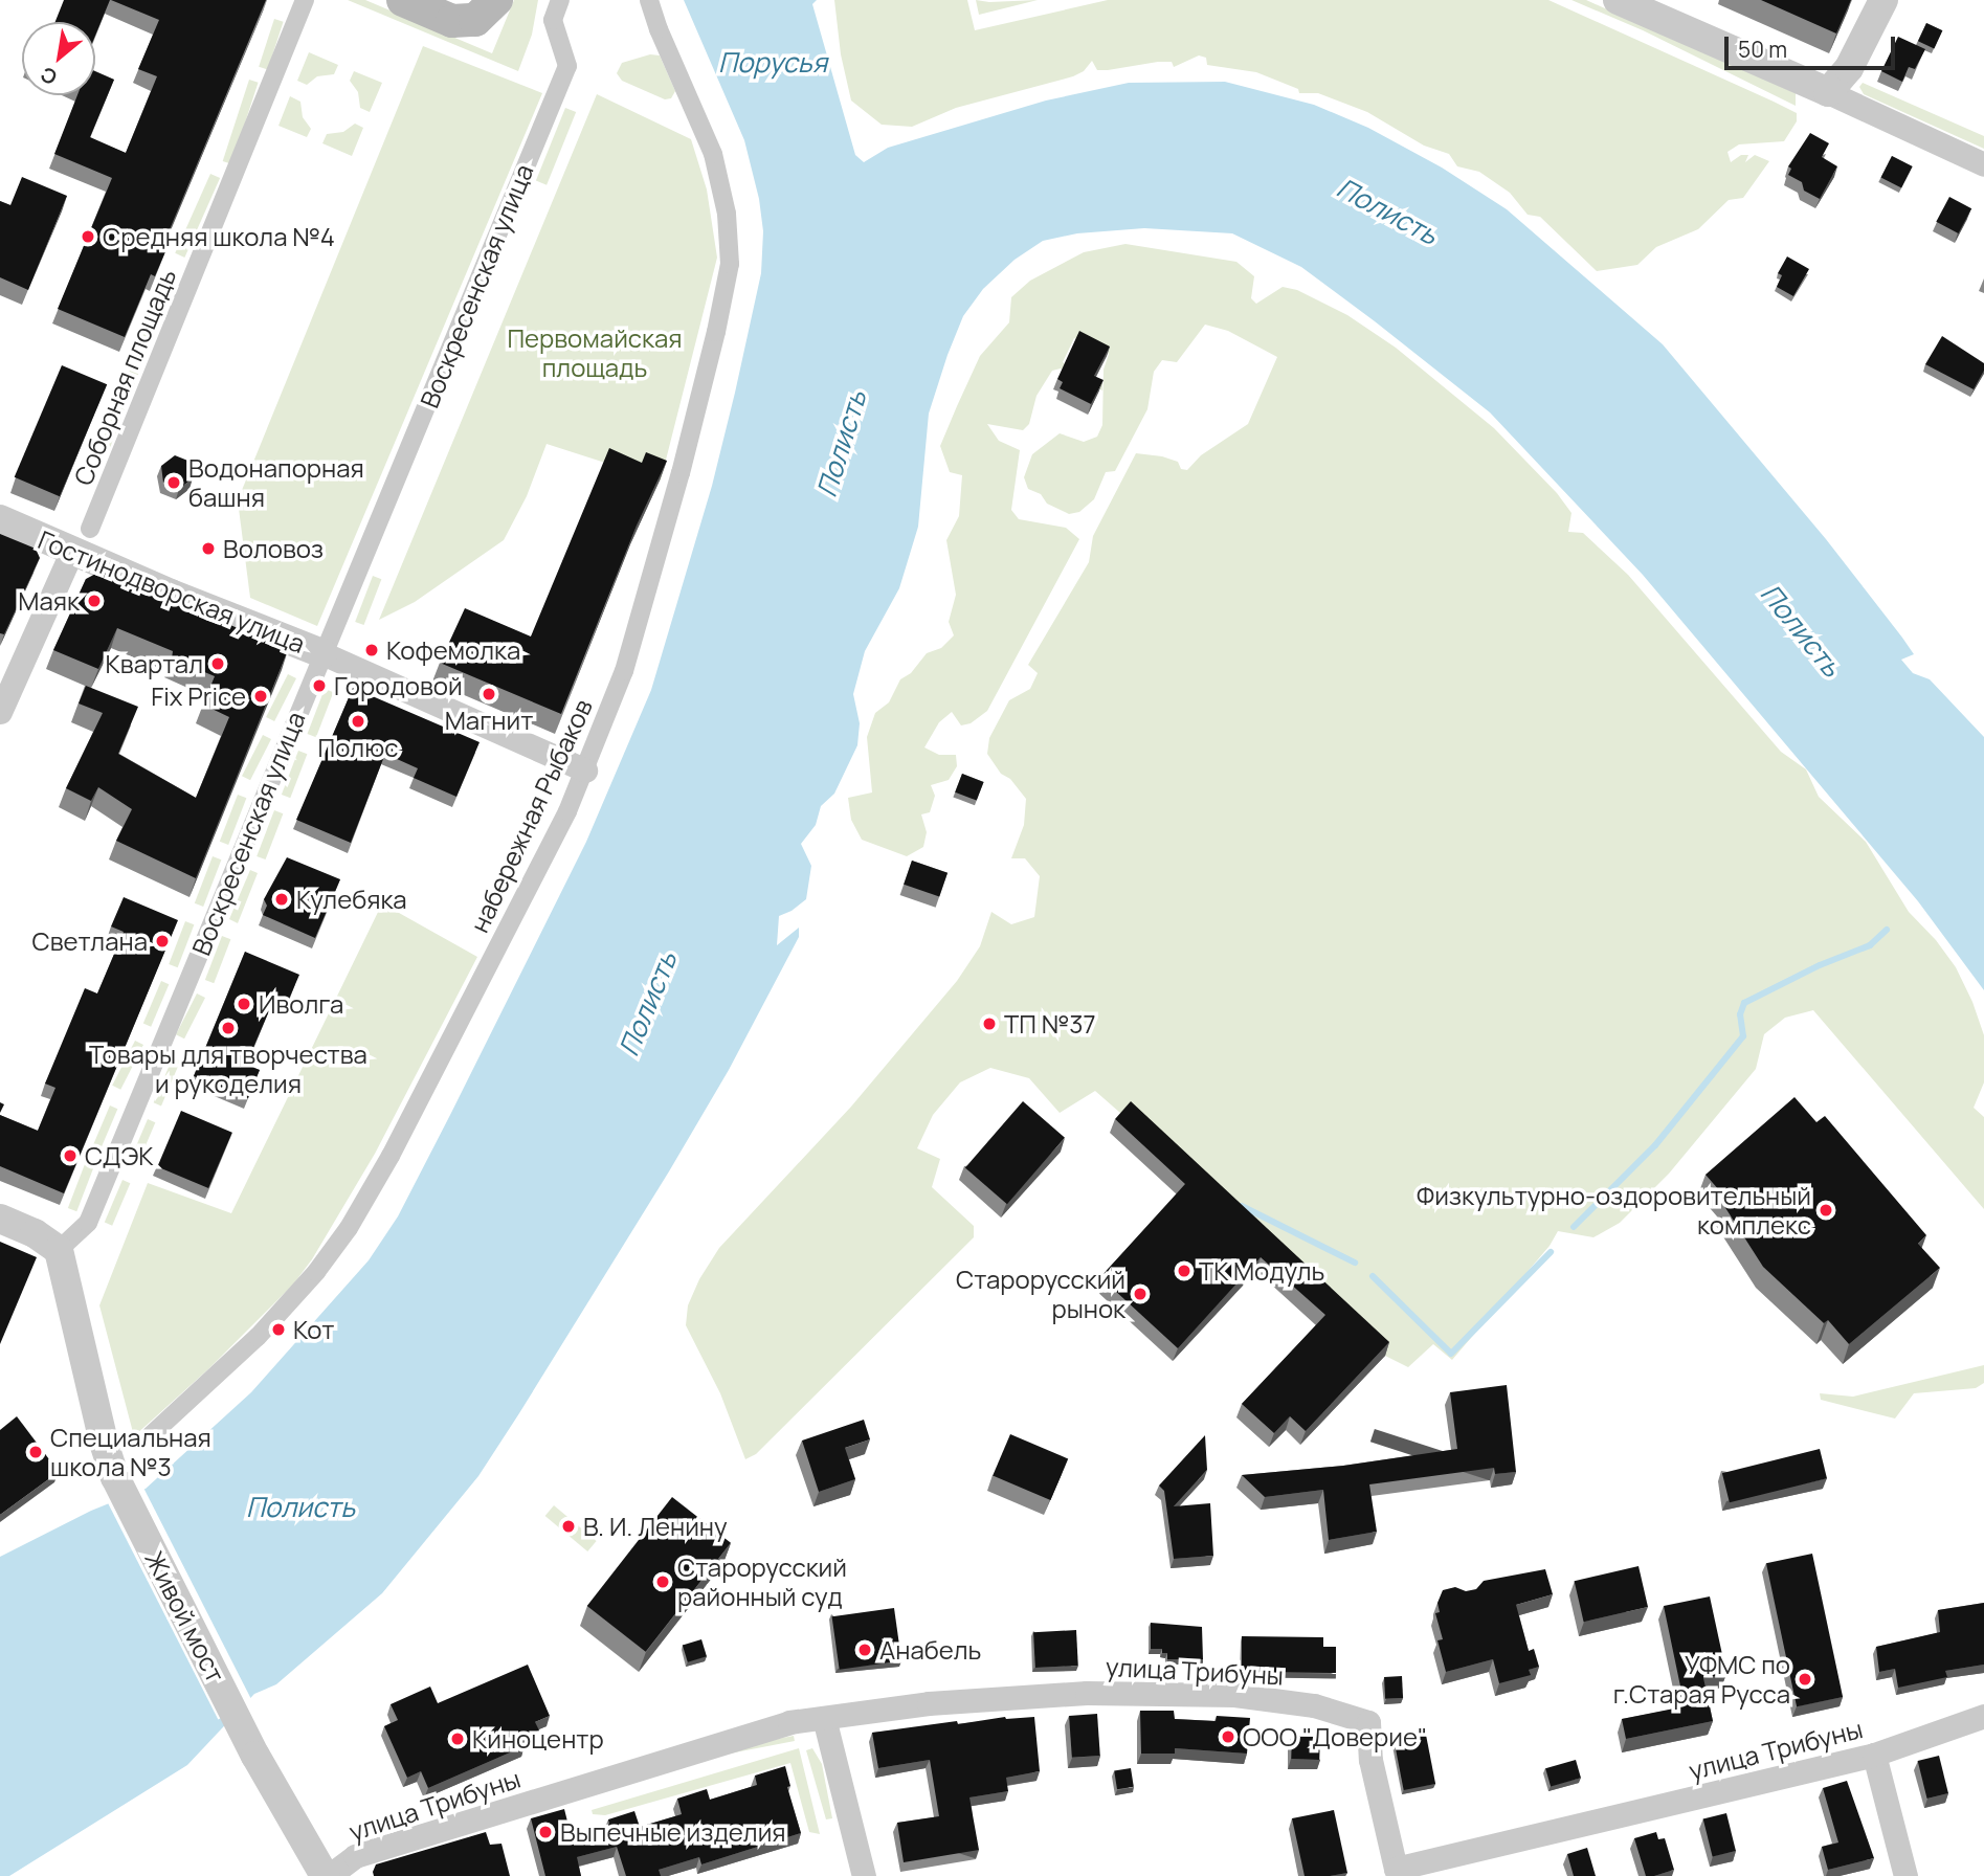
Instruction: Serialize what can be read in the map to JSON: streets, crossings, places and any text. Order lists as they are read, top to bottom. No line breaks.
{"streets":{"street":["Воскресенская улица","Соборная площадь","Гостинодворская улица","набережная Рыбаков","Живой мост","улица Трибуны"]},"crossings":[["Воскресенская улица","Гостинодворская улица"],["Воскресенская улица","Живой мост"],["Соборная площадь","Гостинодворская улица"],["Гостинодворская улица","набережная Рыбаков"],["Живой мост","улица Трибуны"]],"water":["Порусья","Полисть"],"parks":["Первомайская площадь"],"places":["Средняя школа №4","Водонапорная башня","Воловоз","Маяк","Кофемолка","Квартал","Городовой","Магнит","Fix Price","Полюс","Кулебяка","Светлана","Иволга","ТП №37","Товары для творчества и рукоделия","СДЭК","Физкультурно-оздоровительный комплекс","ТК Модуль","Старорусский рынок","Кот","Специальная школа №3","В. И. Ленину","Старорусский районный суд","Анабель","УФМС по г.Старая Русса","ООО \"Доверие\"","Киноцентр","Выпечные изделия"],"scale_bar":"50 m","north":"bottom left"}
